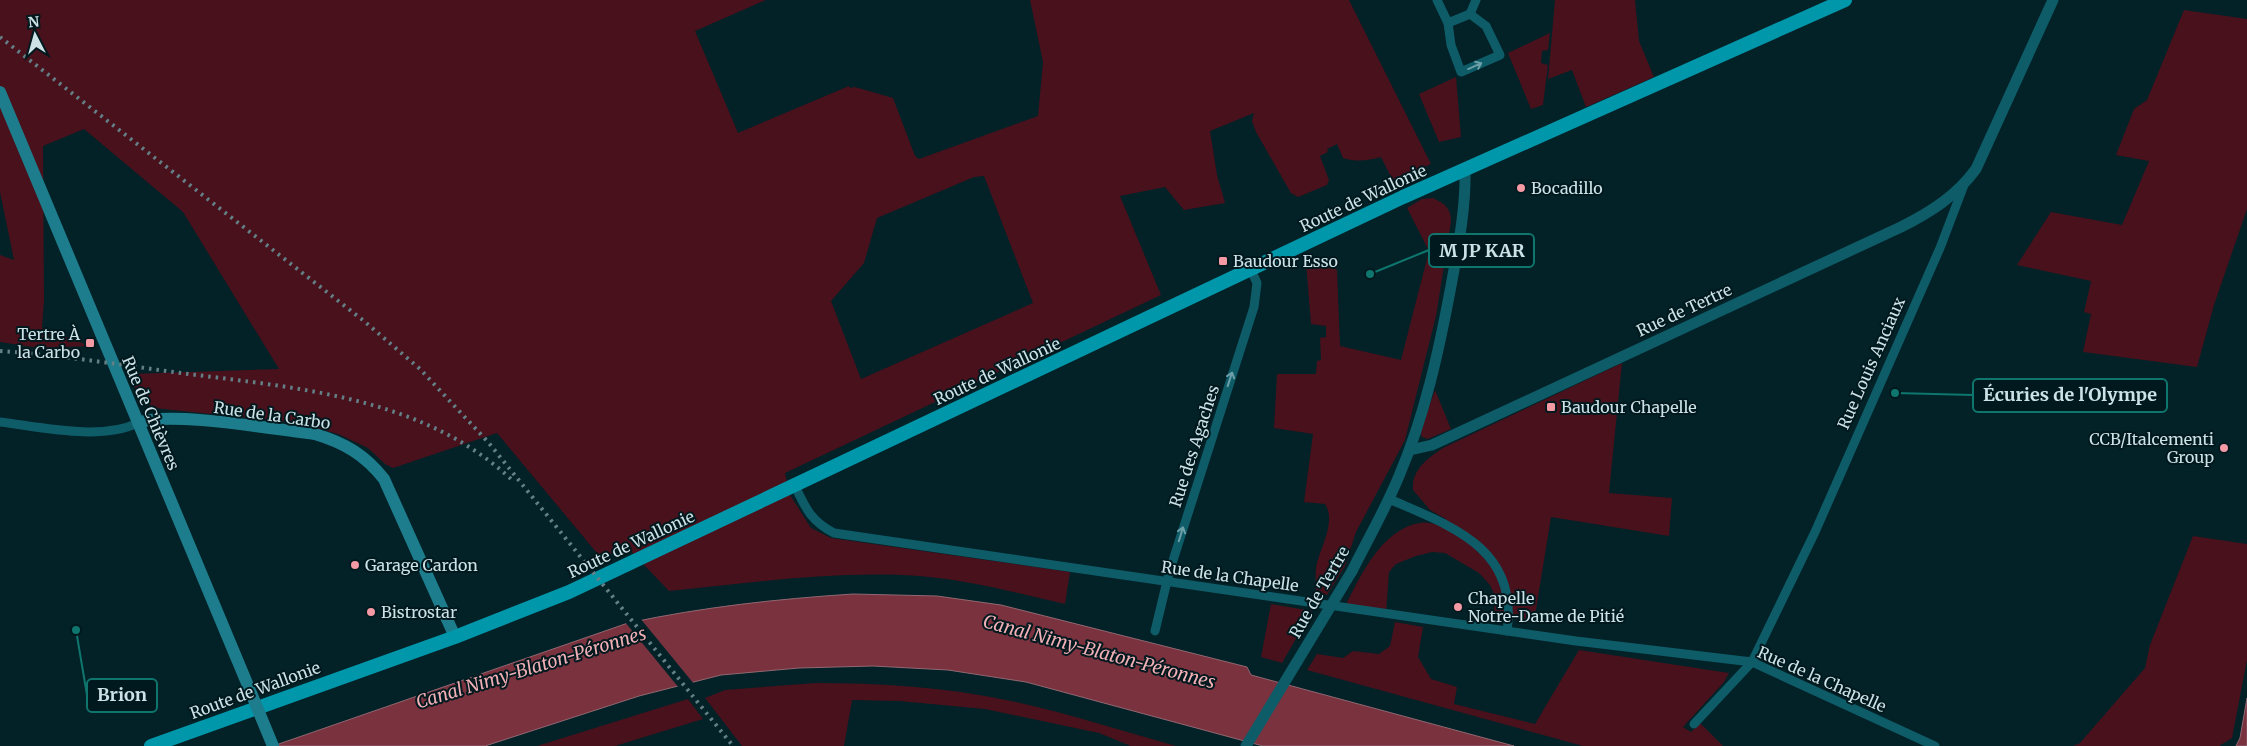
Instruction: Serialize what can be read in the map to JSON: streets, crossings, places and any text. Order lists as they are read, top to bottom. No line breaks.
{"streets":{"main road":["Route de Wallonie","Rue de Chièvres","Rue de la Carbo"],"street":["Rue de Tertre","Rue Louis Anciaux","Rue des Agaches","Rue de la Chapelle"]},"crossings":[["Route de Wallonie","Rue de Tertre"],["Route de Wallonie","Rue de la Carbo"],["Route de Wallonie","Rue des Agaches"],["Route de Wallonie","Rue de la Chapelle"],["Rue de Tertre","Rue Louis Anciaux"],["Rue Louis Anciaux","Rue de la Chapelle"],["Rue de Chièvres","Rue de la Carbo"],["Rue des Agaches","Rue de la Chapelle"]],"one_way":["Rue des Agaches"],"water":["Canal Nimy-Blaton-Péronnes"],"places":{"other":["Bocadillo","M JP KAR","Écuries de l'Olympe","CCB/Italcementi Group","Garage Cardon","Chapelle Notre-Dame de Pitié","Bistrostar","Brion"],"transit":["Baudour Esso","Tertre À la Carbo","Baudour Chapelle"]},"north":"top"}
